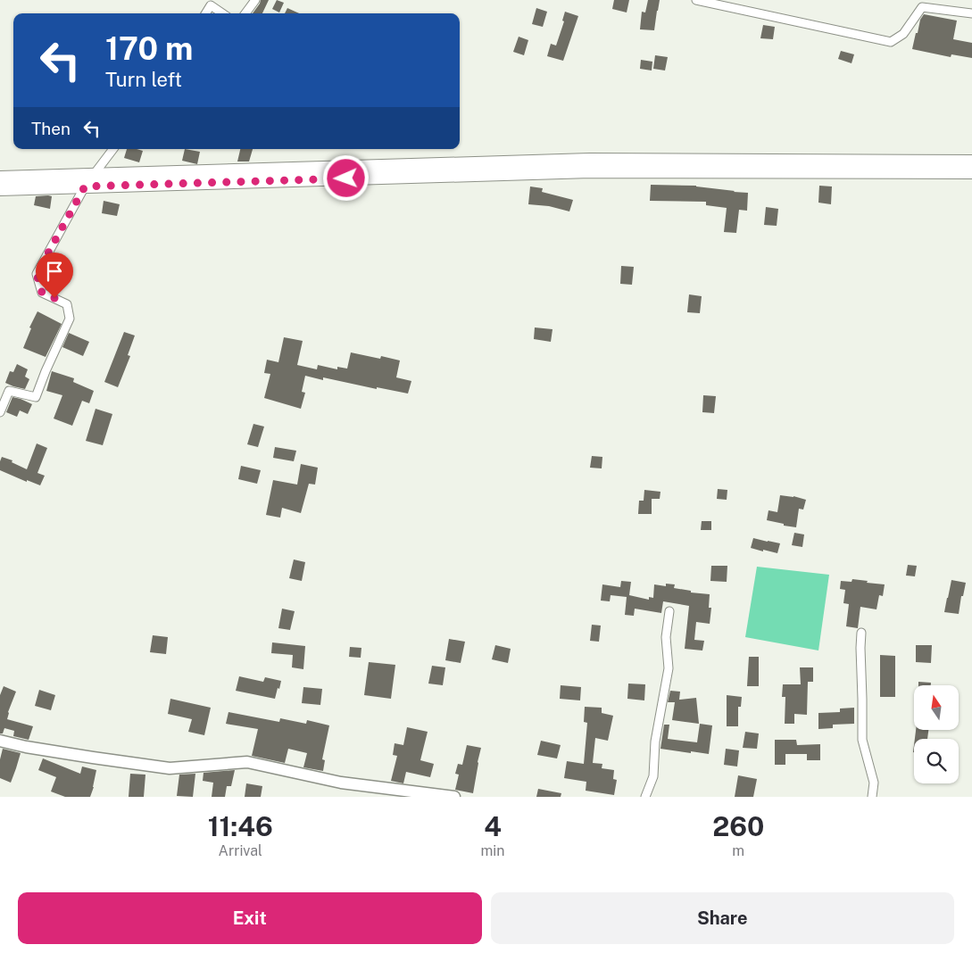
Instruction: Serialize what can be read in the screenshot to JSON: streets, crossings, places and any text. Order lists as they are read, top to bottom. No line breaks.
{"north":"top","page":{"turn":["170 m","Turn left"],"then":"Then","eta":["11:46","Arrival","4","min","260","m"],"buttons":["Exit","Share"]}}
